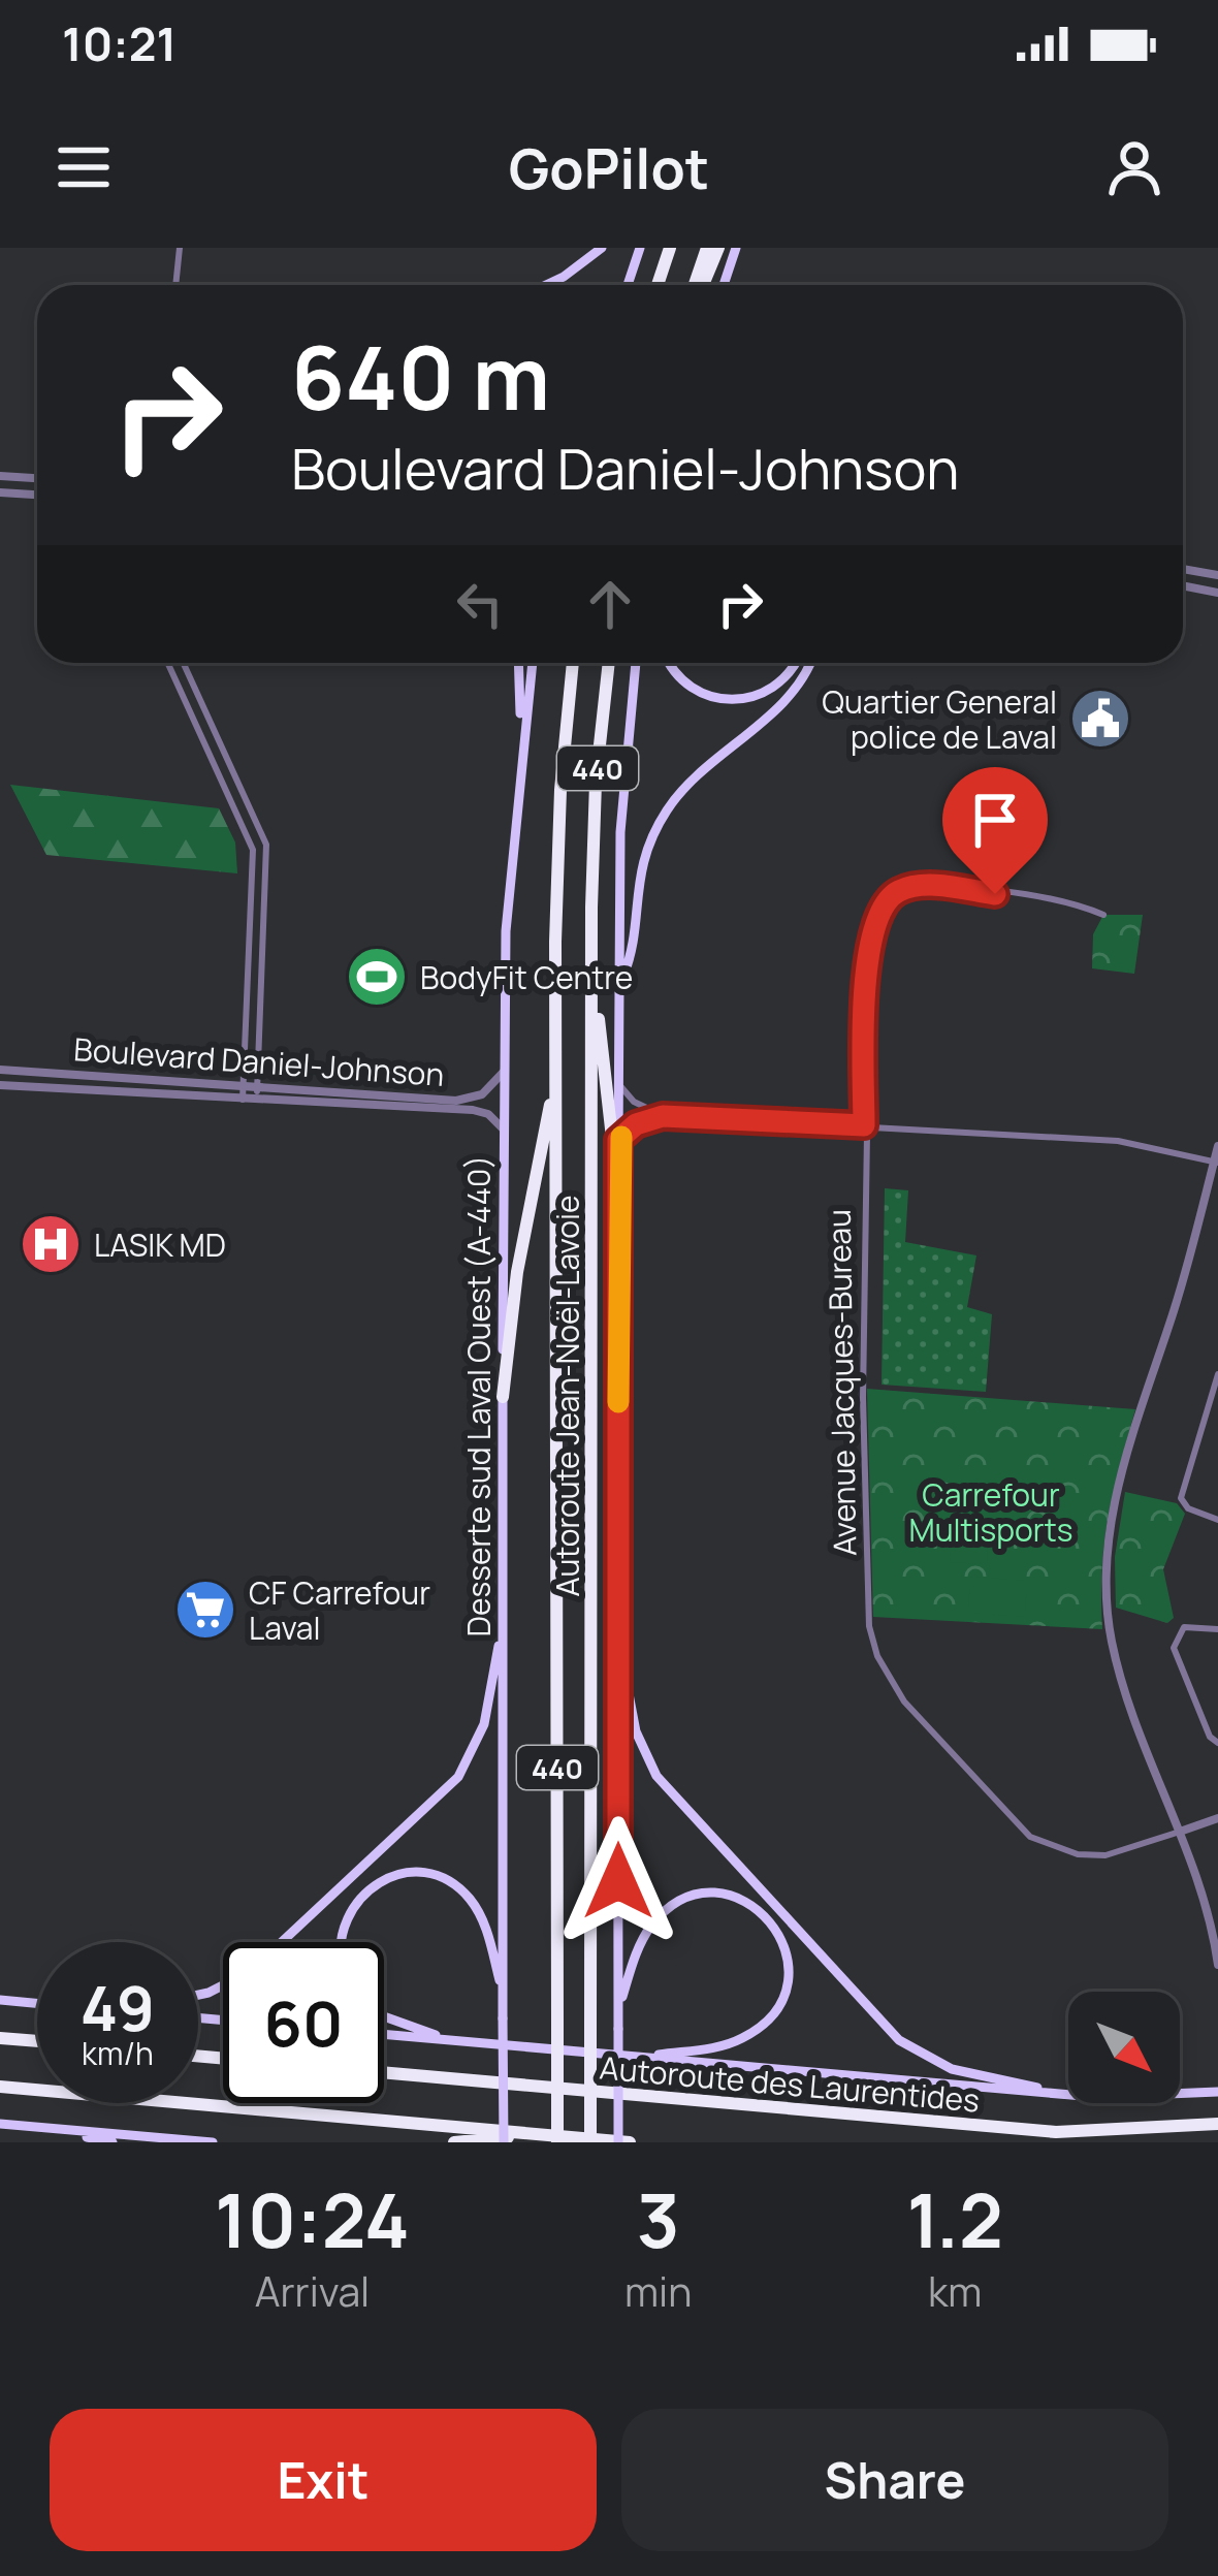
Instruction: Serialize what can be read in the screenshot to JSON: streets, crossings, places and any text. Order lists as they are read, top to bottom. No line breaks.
{"streets":{"highway":["440","Autoroute Jean-Noël-Lavoie","Autoroute des Laurentides"],"main road":["Desserte sud Laval Ouest (A-440)"],"street":["Boulevard Daniel-Johnson","Avenue Jacques-Bureau"]},"crossings":[["Boulevard Daniel-Johnson","Desserte sud Laval Ouest (A-440)"]],"parks":["Carrefour Multisports"],"places":{"public building":["Quartier General police de Laval"],"sports":["BodyFit Centre"],"hospital":["LASIK MD"],"supermarket":["CF Carrefour Laval"]},"north":"bottom right","page":{"status":"10:21","header":"GoPilot","turn":["640 m","Boulevard Daniel-Johnson"],"speed":"49 km/h","limit":"60","eta":["10:24","Arrival","3","min","1.2","km"],"buttons":["Exit","Share"]}}
